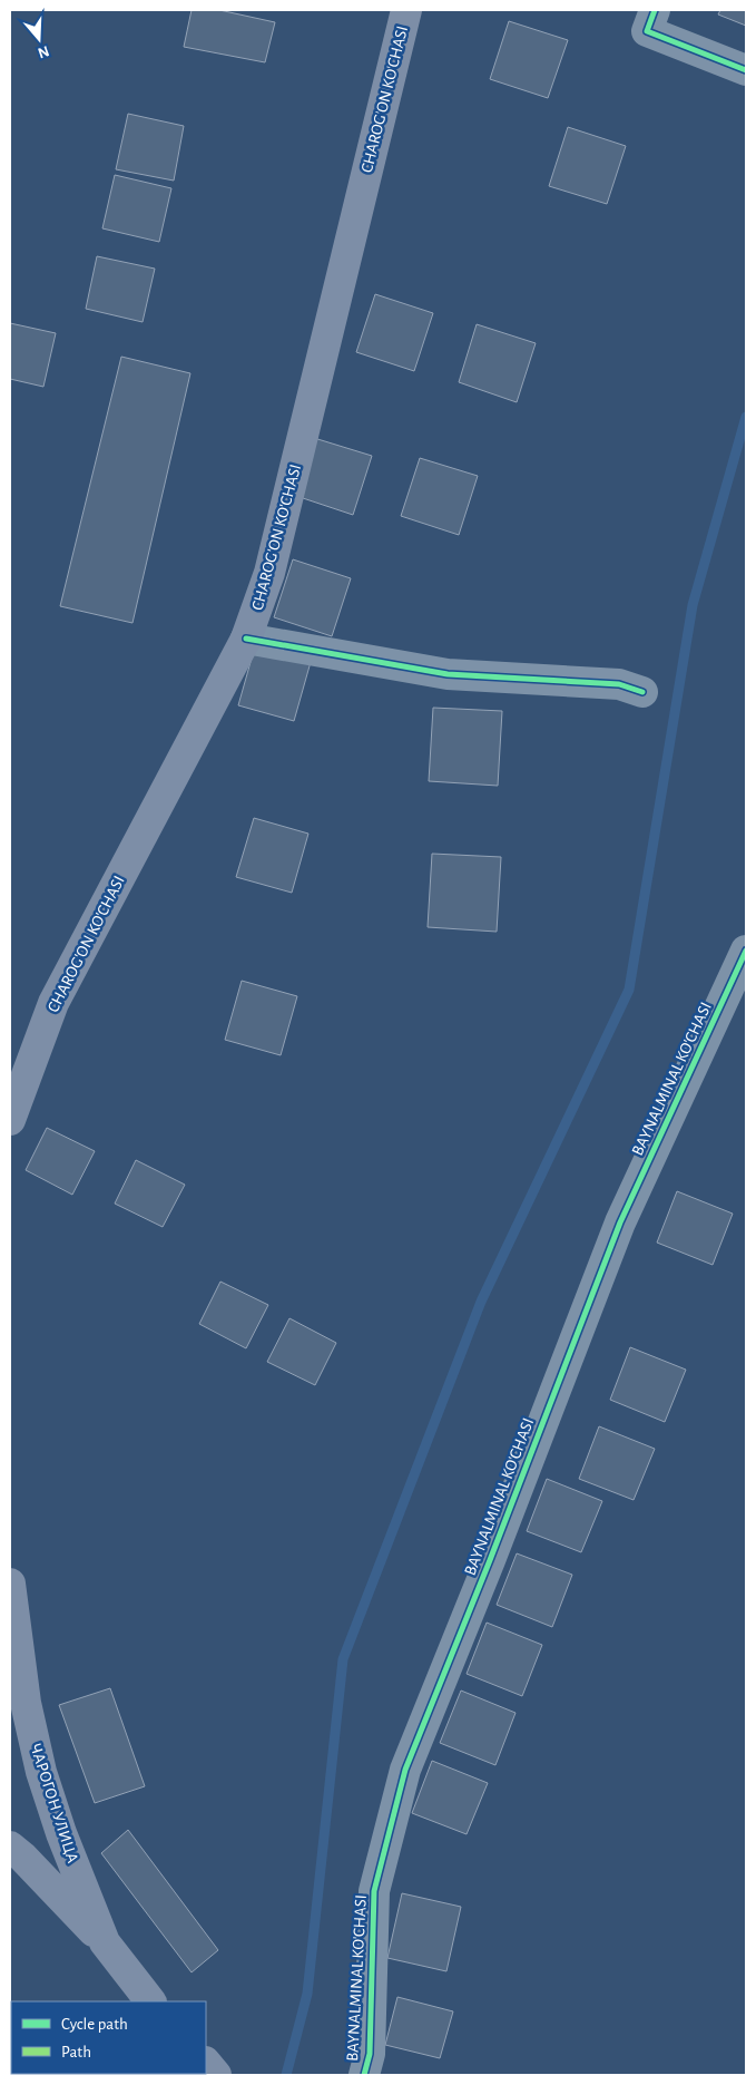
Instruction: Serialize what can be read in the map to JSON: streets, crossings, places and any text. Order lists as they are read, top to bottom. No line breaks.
{"streets":{"main road":["CHAROG'ON KO'CHASI","ЧАРОГОН УЛИЦА"],"street":["BAYNALMINAL KO'CHASI"]},"legend":["Cycle path","Path"],"north":"bottom"}
